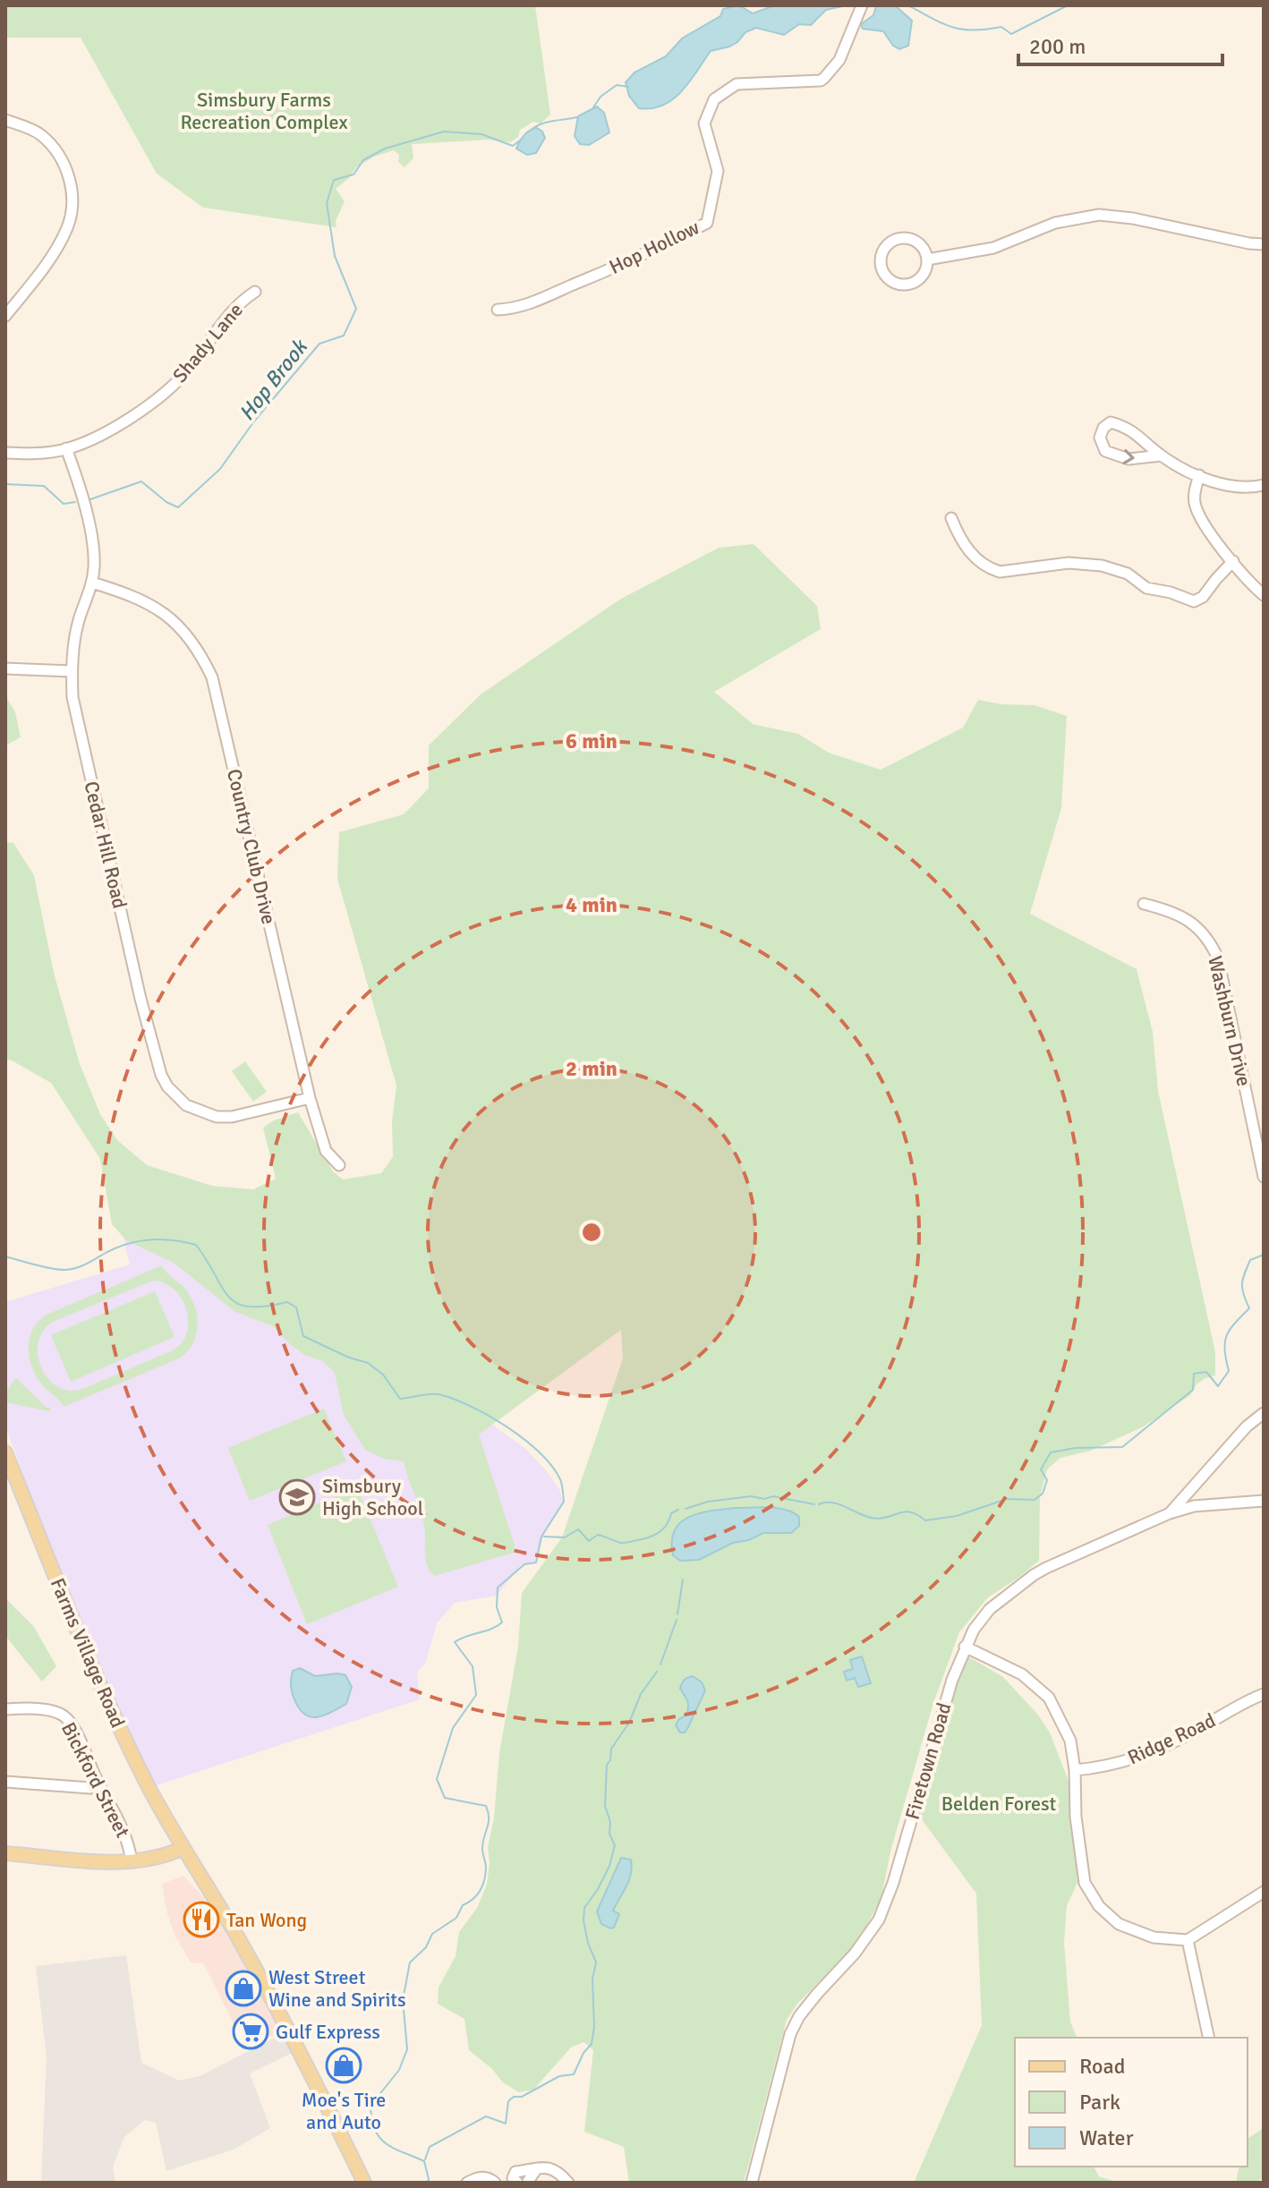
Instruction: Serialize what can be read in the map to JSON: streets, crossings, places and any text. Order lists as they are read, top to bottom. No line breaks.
{"streets":{"main road":["Farms Village Road"],"street":["Hop Hollow","Shady Lane","Cedar Hill Road","Country Club Drive","Washburn Drive","Ridge Road","Firetown Road","Bickford Street"]},"crossings":[["Shady Lane","Cedar Hill Road"],["Cedar Hill Road","Country Club Drive"]],"water":["Hop Brook"],"parks":["Simsbury Farms Recreation Complex","Belden Forest"],"places":{"school or university":["Simsbury High School"],"restaurant":["Tan Wong"],"shop":["West Street Wine and Spirits","Moe's Tire and Auto"],"supermarket":["Gulf Express"]},"legend":["Road","Park","Water"],"scale_bar":"200 m","rings":["6 min","4 min","2 min"]}
